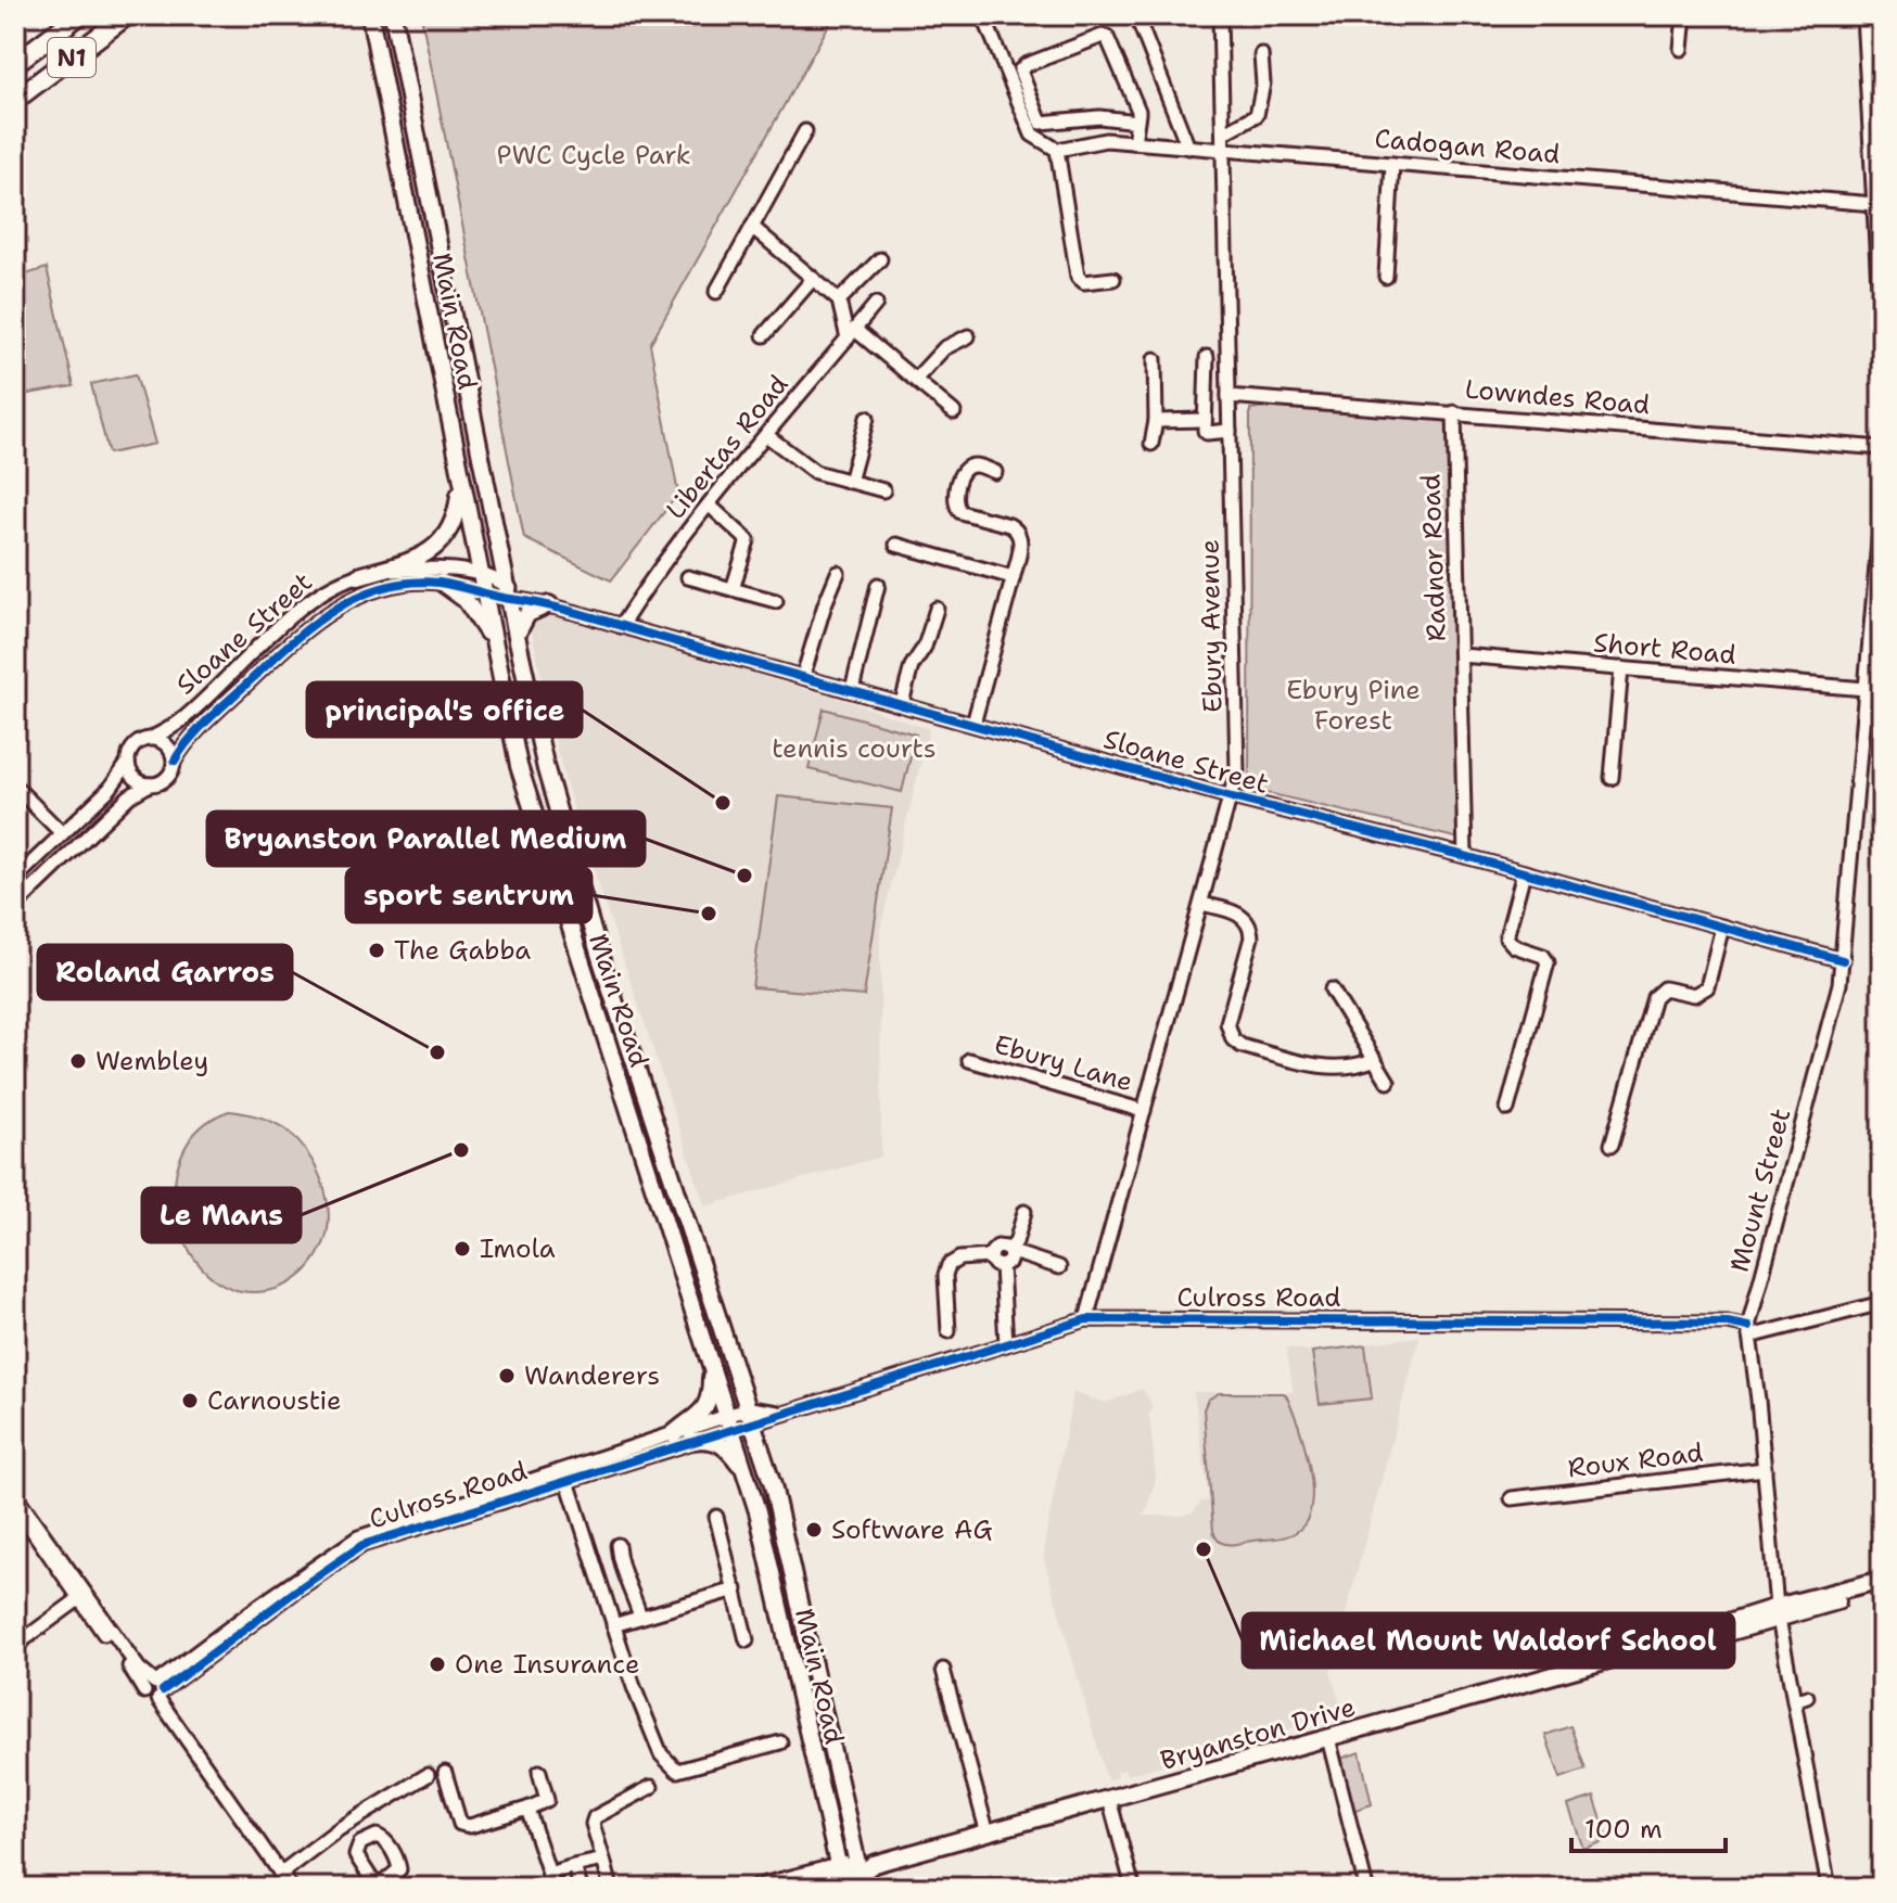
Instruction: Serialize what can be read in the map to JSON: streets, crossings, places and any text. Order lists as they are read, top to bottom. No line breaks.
{"streets":{"highway":["N1"],"main road":["Main Road","Bryanston Drive"],"street":["Cadogan Road","Lowndes Road","Libertas Road","Radnor Road","Ebury Avenue","Sloane Street","Short Road","Ebury Lane","Mount Street","Culross Road","Roux Road"]},"crossings":[["Cadogan Road","Ebury Avenue"],["Main Road","Sloane Street"],["Main Road","Culross Road"],["Main Road","Bryanston Drive"],["Lowndes Road","Radnor Road"],["Lowndes Road","Ebury Avenue"],["Libertas Road","Sloane Street"],["Radnor Road","Sloane Street"],["Radnor Road","Short Road"],["Ebury Avenue","Sloane Street"],["Ebury Avenue","Ebury Lane"],["Ebury Avenue","Culross Road"],["Sloane Street","Mount Street"],["Short Road","Mount Street"],["Mount Street","Culross Road"],["Mount Street","Roux Road"],["Mount Street","Bryanston Drive"]],"parks":["PWC Cycle Park","Ebury Pine Forest","tennis courts"],"places":["principal's office","Bryanston Parallel Medium","sport sentrum","The Gabba","Roland Garros","Wembley","Le Mans","Imola","Wanderers","Carnoustie","Software AG","Michael Mount Waldorf School","One Insurance"],"scale_bar":"100 m"}
